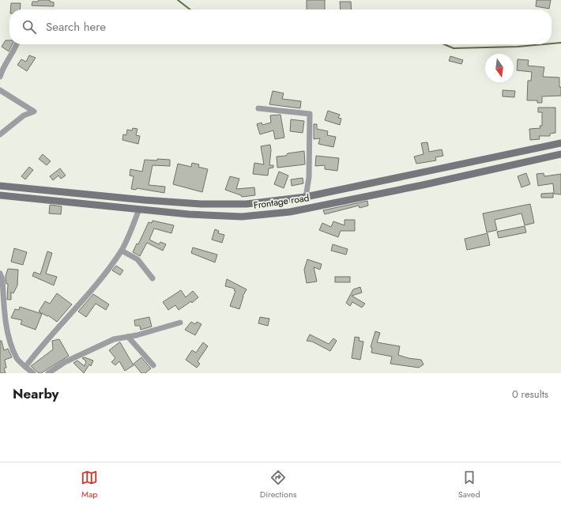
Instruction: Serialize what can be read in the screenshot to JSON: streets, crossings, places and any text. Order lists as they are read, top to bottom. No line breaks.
{"streets":{"main road":["Frontage road"]},"north":"bottom","page":{"search":"Search here","heading":["Nearby","0 results"],"nav":["Map","Directions","Saved"]}}
